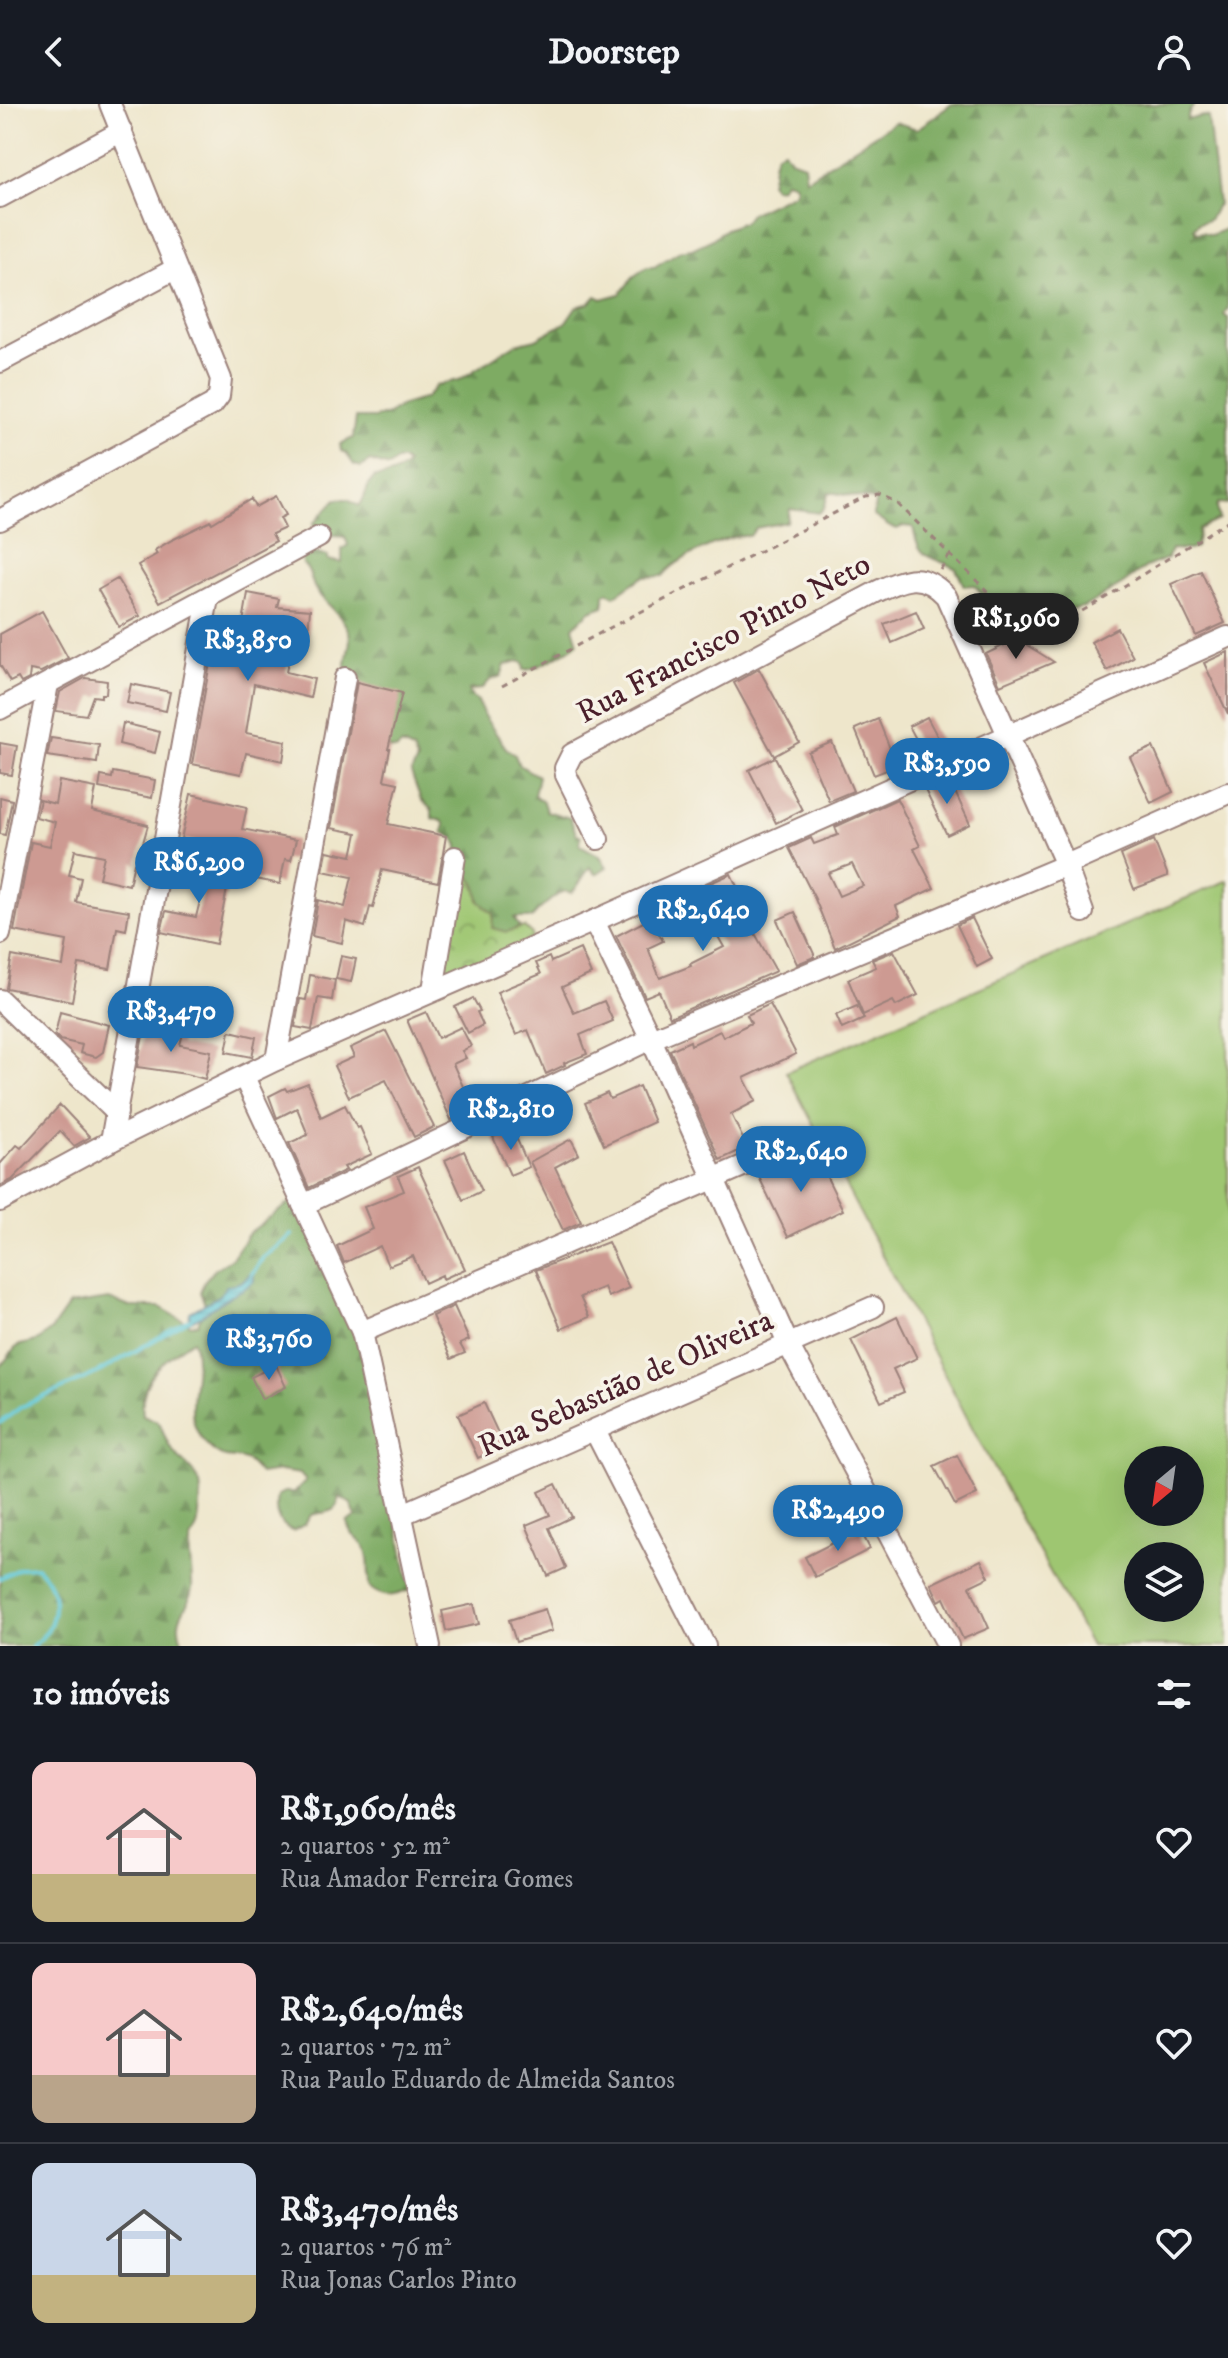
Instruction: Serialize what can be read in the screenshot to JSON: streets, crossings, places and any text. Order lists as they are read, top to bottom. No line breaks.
{"streets":{"street":["Rua Francisco Pinto Neto","Rua Sebastião de Oliveira"]},"north":"bottom left","page":{"header":"Doorstep","price":["R$1,960","R$3,850","R$3,590","R$6,290","R$2,640","R$3,470","R$2,810","R$2,640","R$3,760","R$2,490"],"heading":"10 imóveis","list":[{"name":"R$1,960/mês","note":"2 quartos · 52 m² · Rua Amador Ferreira Gomes"},{"name":"R$2,640/mês","note":"2 quartos · 72 m² · Rua Paulo Eduardo de Almeida Santos"},{"name":"R$3,470/mês","note":"2 quartos · 76 m² · Rua Jonas Carlos Pinto"}]}}
